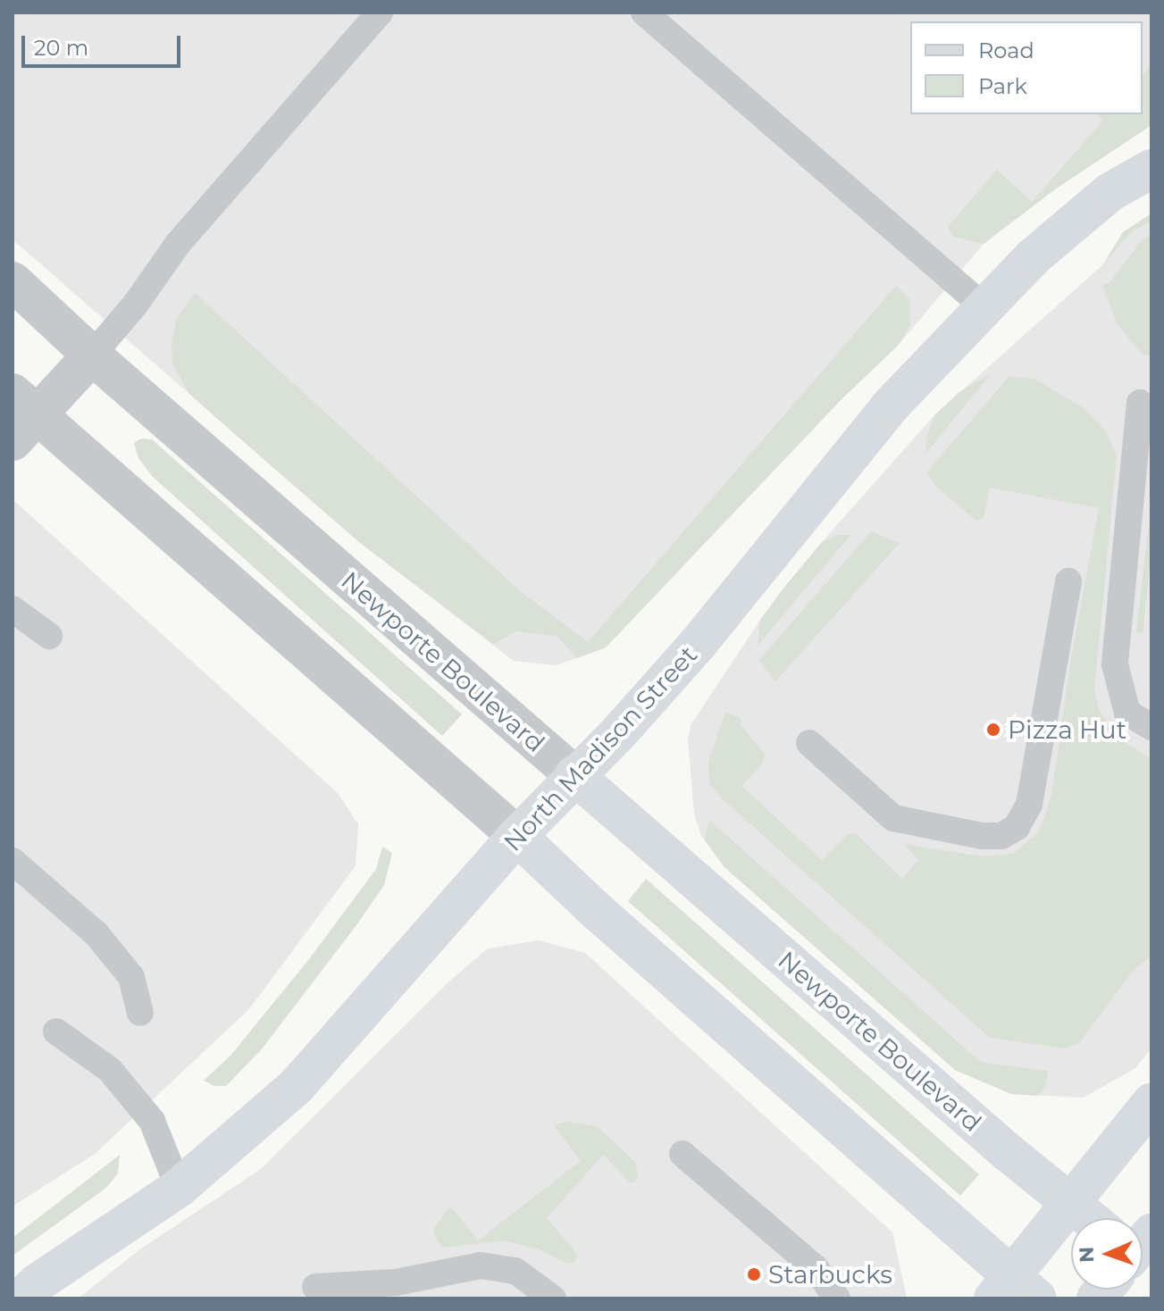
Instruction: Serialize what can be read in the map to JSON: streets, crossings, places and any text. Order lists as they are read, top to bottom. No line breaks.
{"streets":{"street":["Newporte Boulevard","North Madison Street"]},"crossings":[["Newporte Boulevard","North Madison Street"]],"places":["Pizza Hut","Starbucks"],"legend":["Road","Park"],"scale_bar":"20 m","north":"left"}
